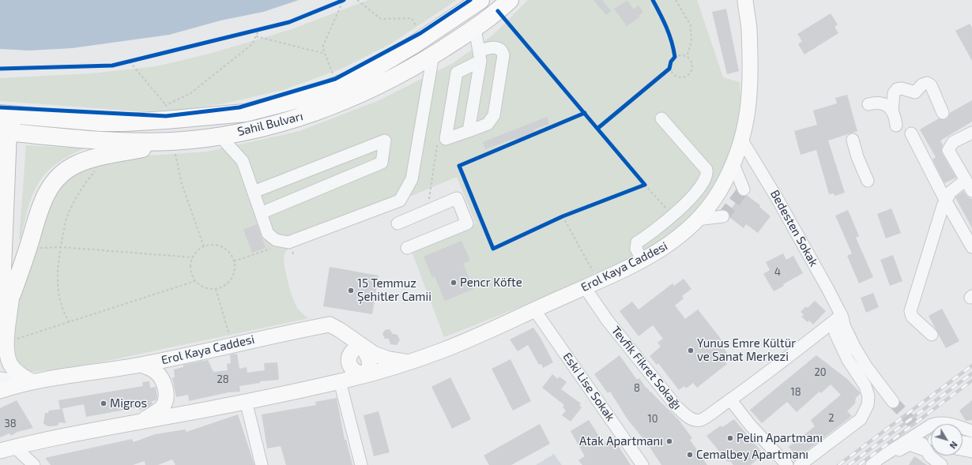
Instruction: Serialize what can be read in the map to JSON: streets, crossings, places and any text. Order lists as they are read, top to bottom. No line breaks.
{"streets":{"highway":["Sahil Bulvarı"],"main road":["Erol Kaya Caddesi"],"street":["Bedesten Sokak","Tevfik Fikret Sokağı","Eski Lise Sokak"]},"crossings":[["Bedesten Sokak","Erol Kaya Caddesi"],["Bedesten Sokak","Tevfik Fikret Sokağı"],["Erol Kaya Caddesi","Tevfik Fikret Sokağı"],["Erol Kaya Caddesi","Eski Lise Sokak"]],"places":["Pencr Köfte","15 Temmuz Şehitler Camii","Yunus Emre Kültür ve Sanat Merkezi","Migros","Pelin Apartmanı","Atak Apartmanı","Cemalbey Apartmanı"],"house_numbers":["4","20","28","8","18","2","10","38"],"north":"bottom right"}
